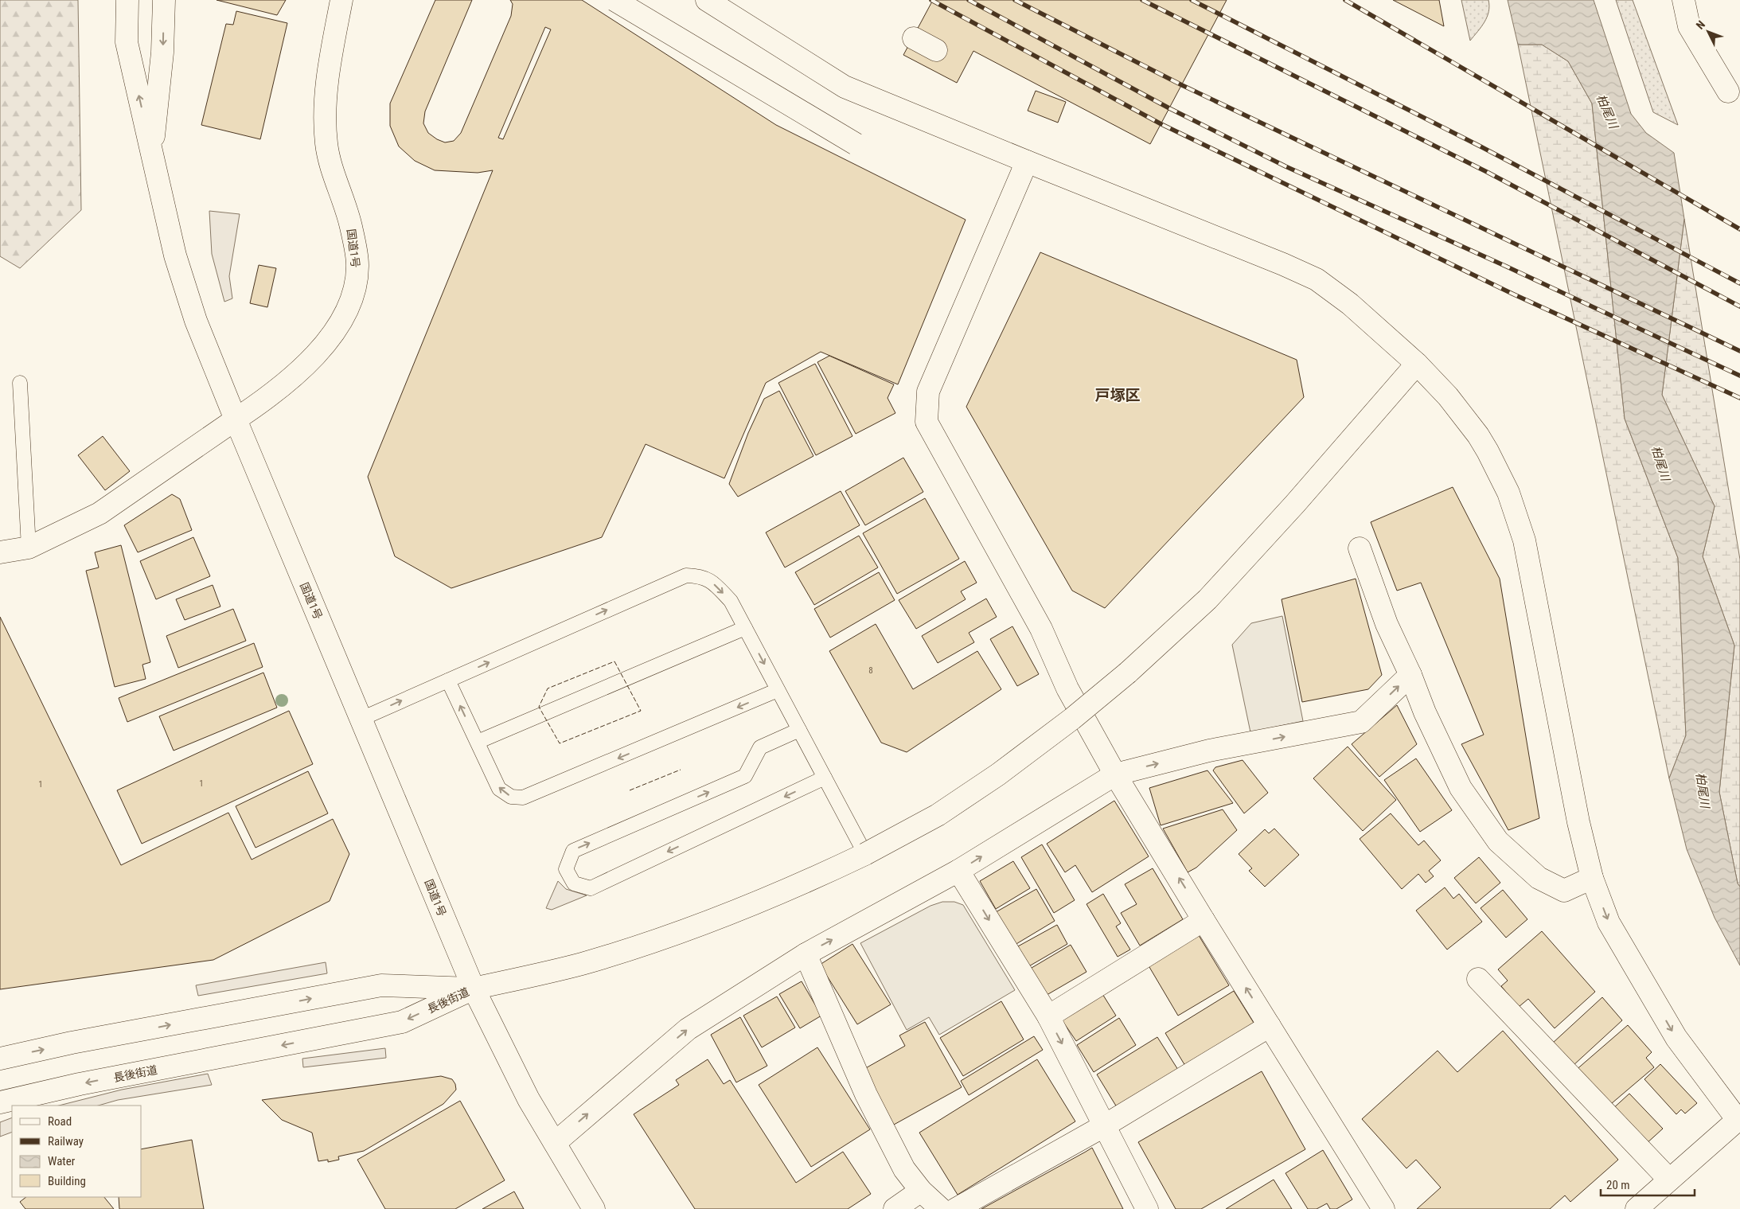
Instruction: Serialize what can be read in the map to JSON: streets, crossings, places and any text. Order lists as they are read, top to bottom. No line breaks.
{"streets":{"main road":["国道1号","長後街道"]},"crossings":[["国道1号","長後街道"]],"districts":["戸塚区"],"water":["柏尾川"],"house_numbers":["8","1","1"],"legend":["Road","Railway","Water","Building"],"scale_bar":"20 m","north":"top left"}
